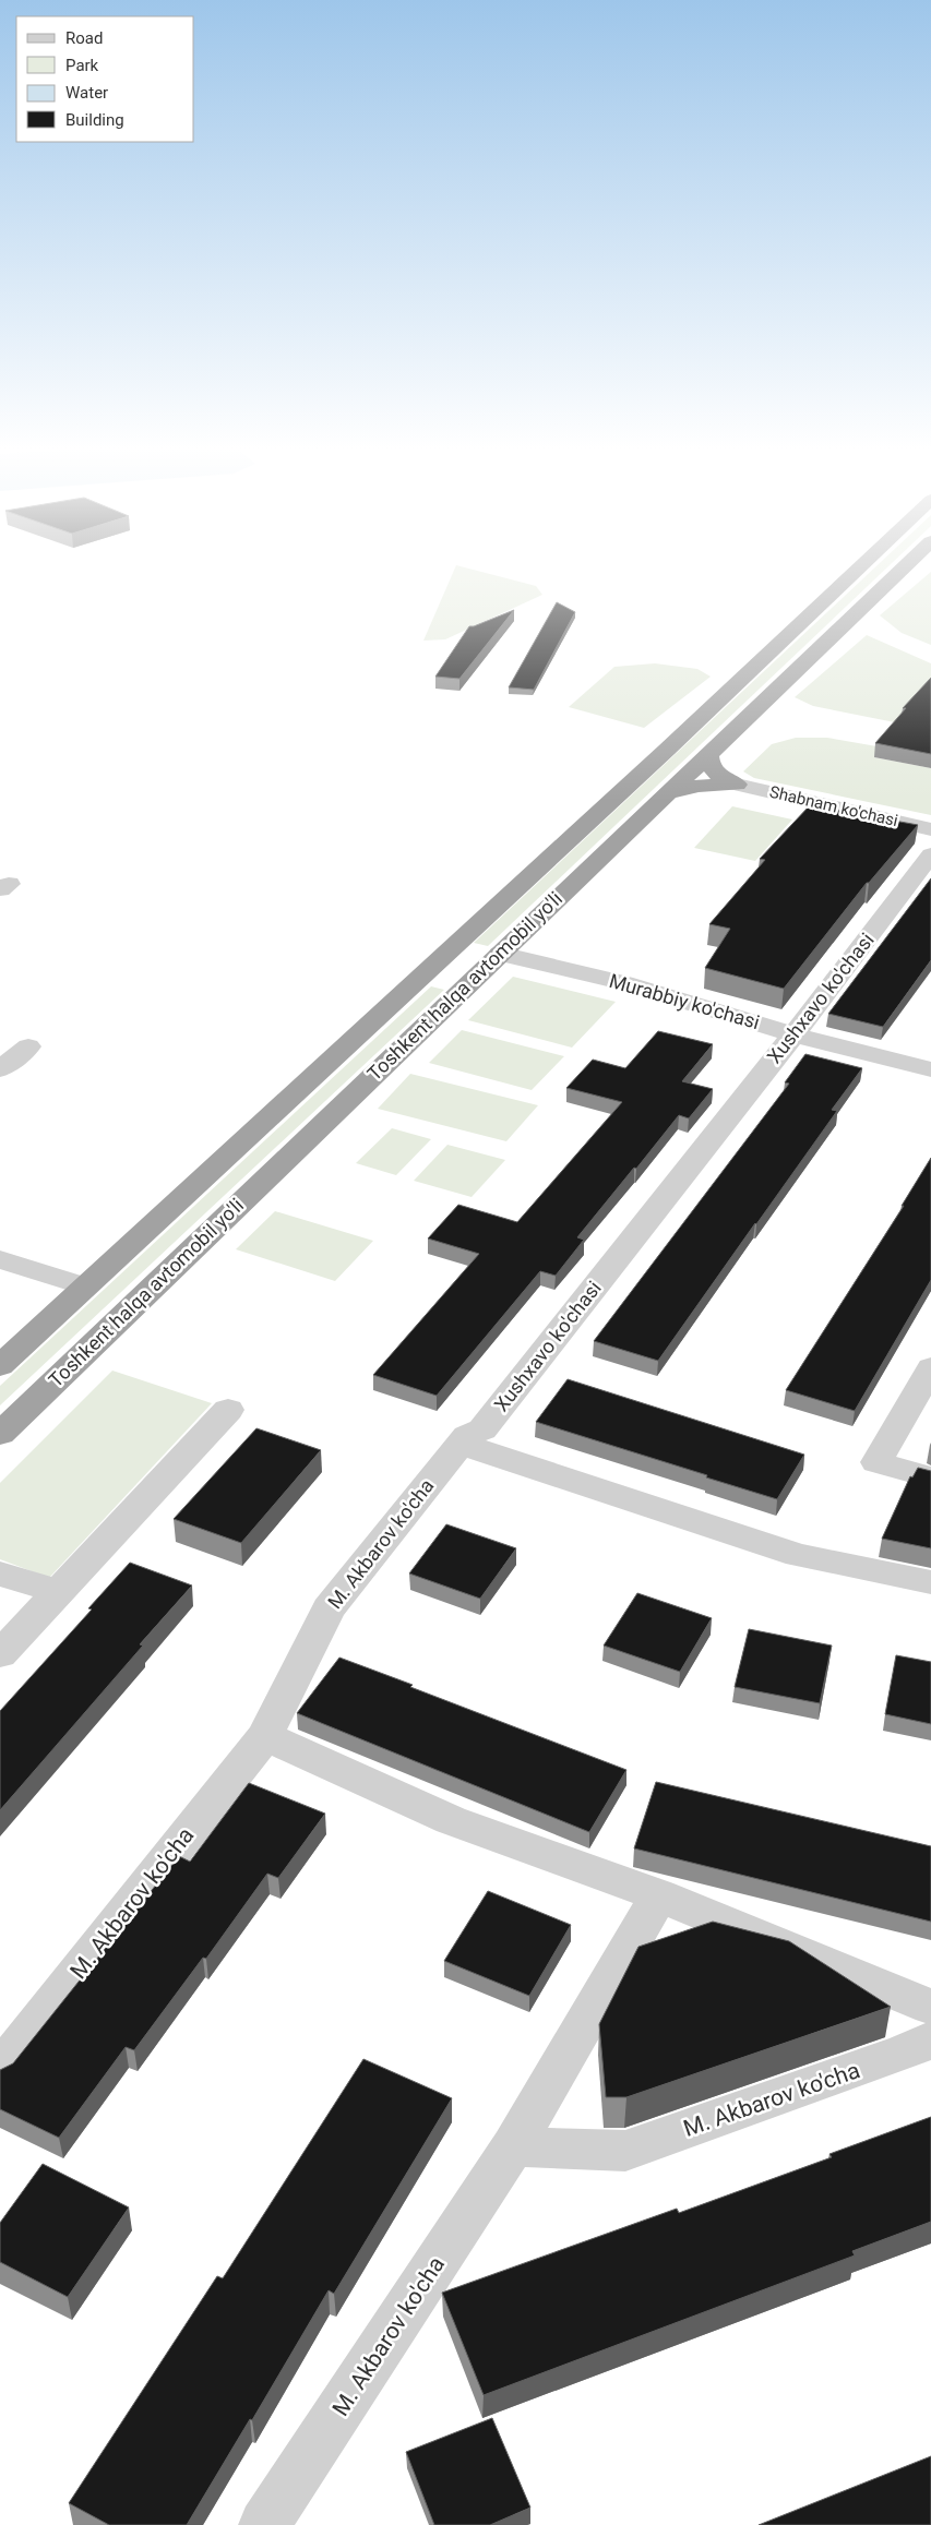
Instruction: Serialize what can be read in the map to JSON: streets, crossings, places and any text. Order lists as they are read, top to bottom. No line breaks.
{"streets":{"highway":["Toshkent halqa avtomobil yo'li"],"street":["Shabnam ko'chasi","Xushxavo ko'chasi","Murabbiy ko'chasi","M. Akbarov ko'cha"]},"crossings":[["Toshkent halqa avtomobil yo'li","Murabbiy ko'chasi"],["Xushxavo ko'chasi","Murabbiy ko'chasi"],["Xushxavo ko'chasi","M. Akbarov ko'cha"]],"legend":["Road","Park","Water","Building"]}
